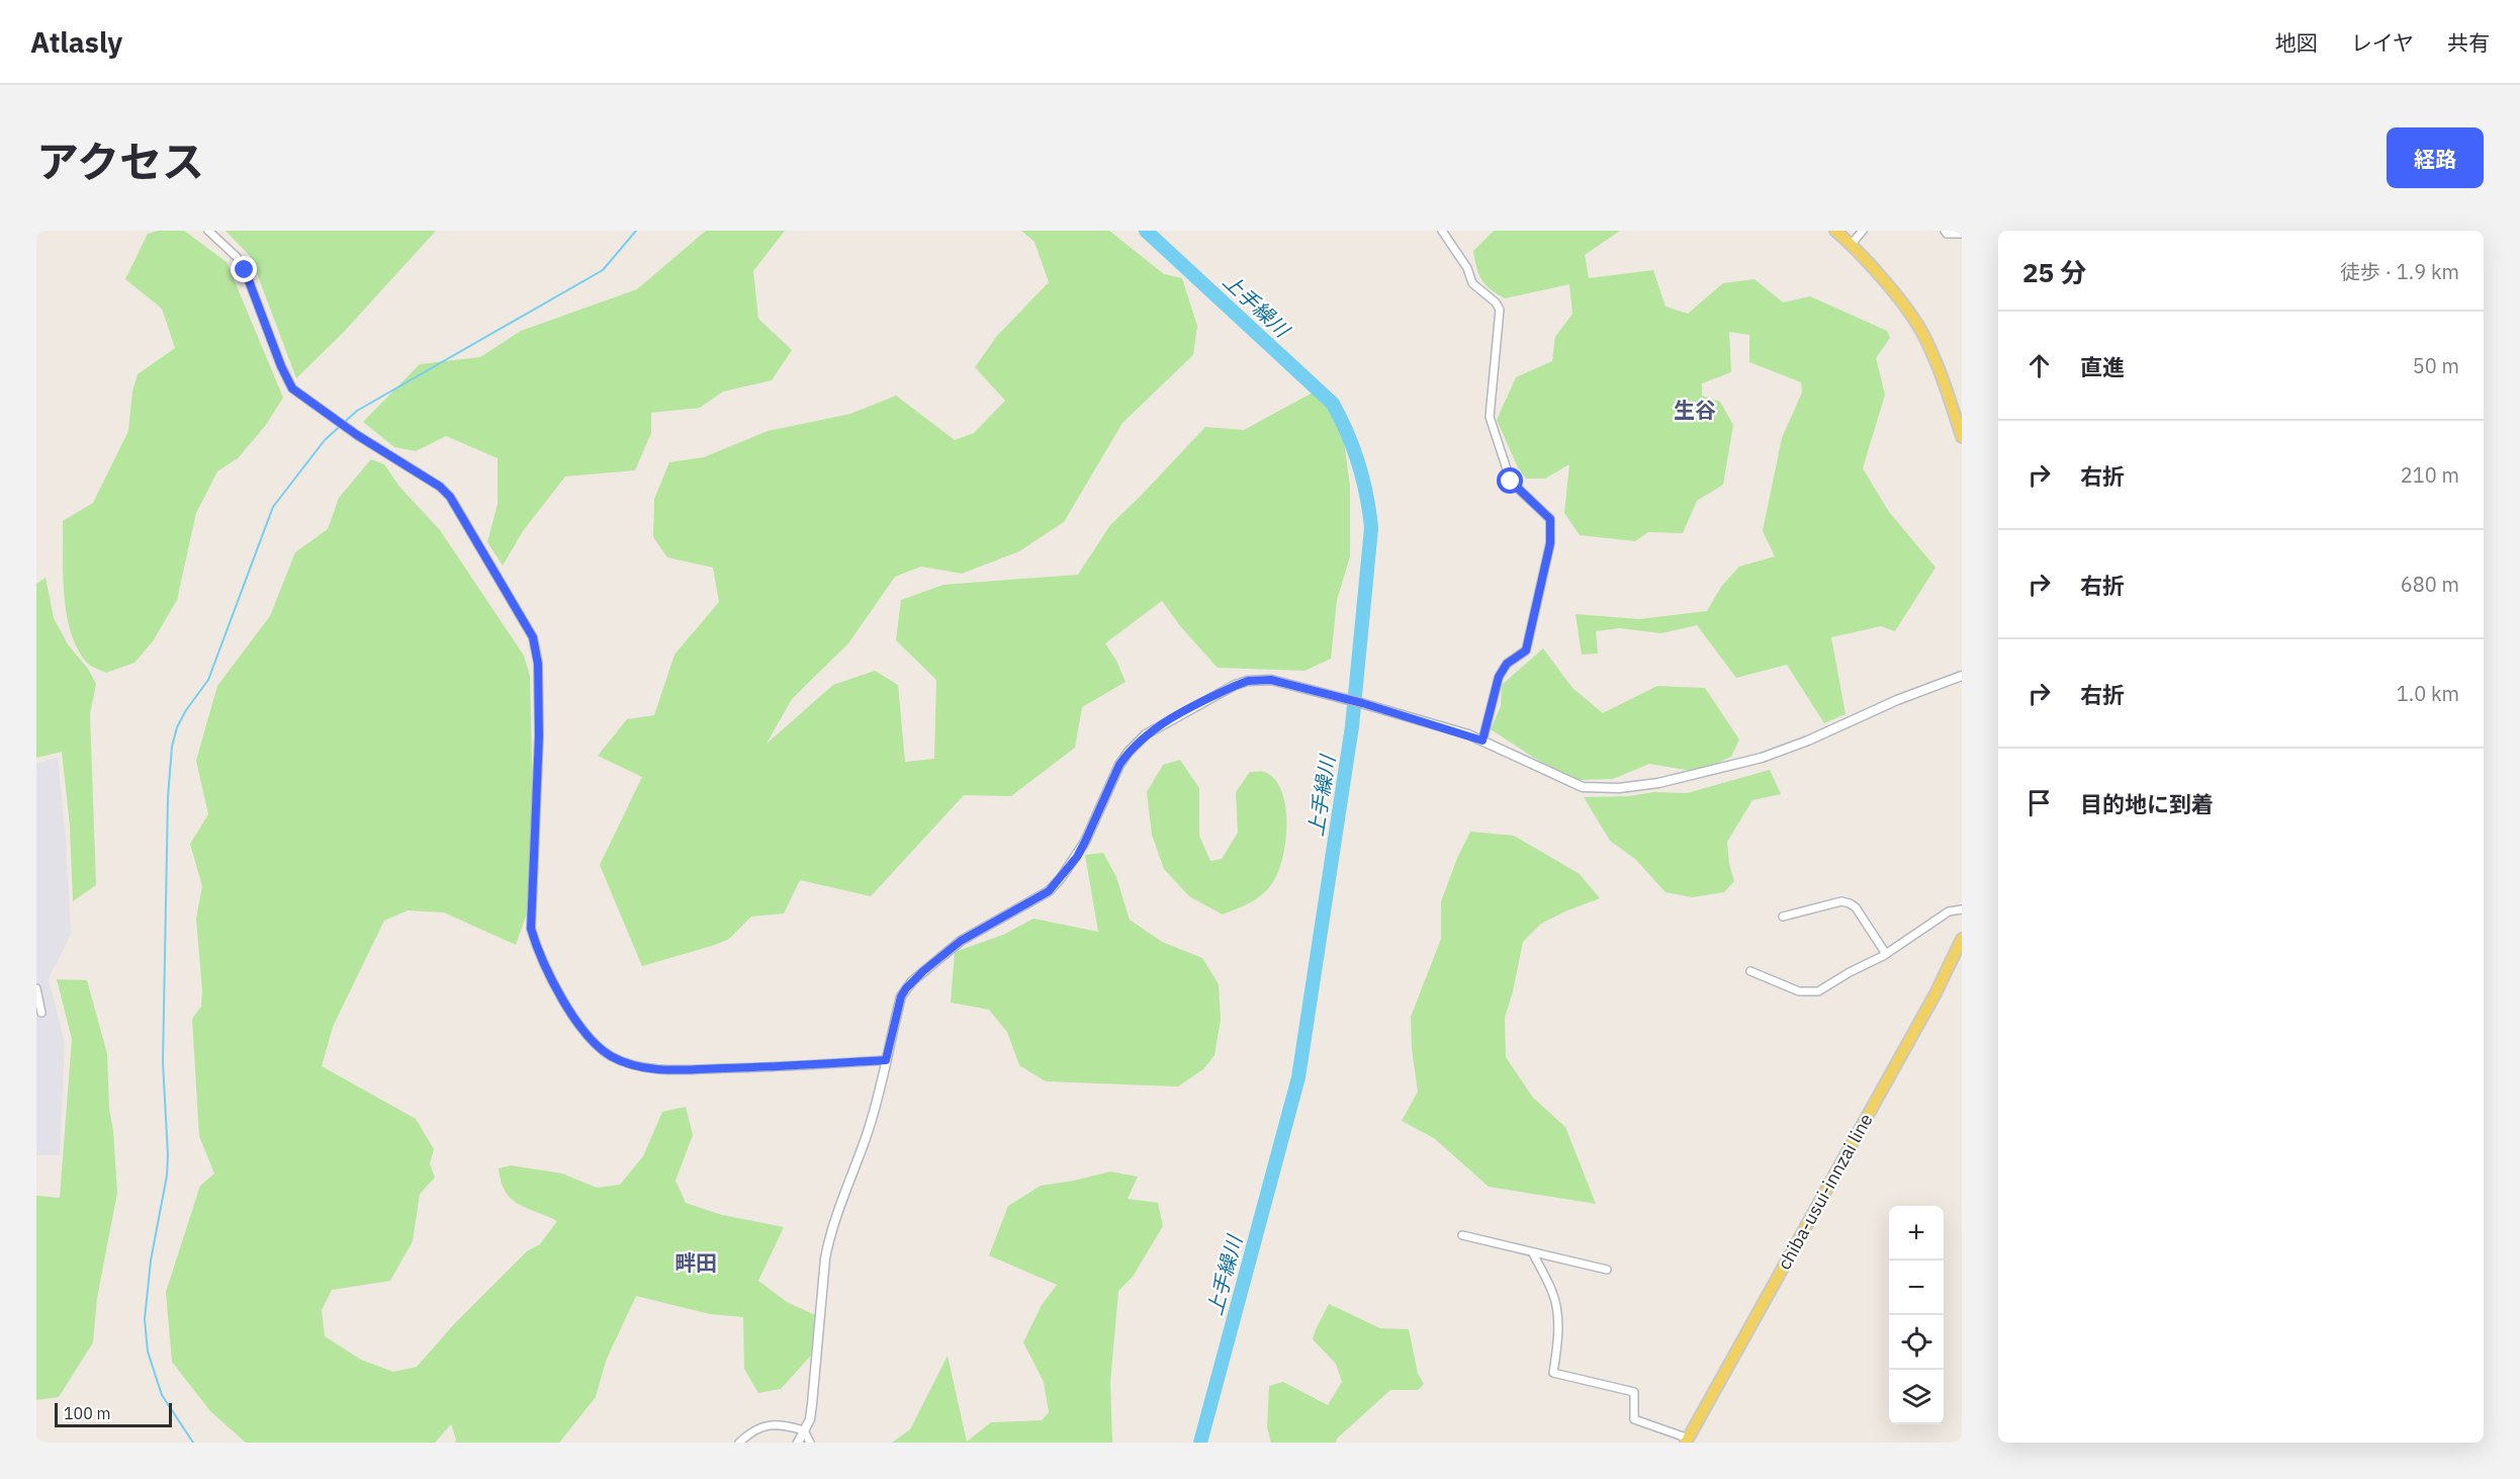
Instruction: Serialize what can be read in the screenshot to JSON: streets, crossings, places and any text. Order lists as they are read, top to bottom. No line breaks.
{"streets":{"main road":["chiba-usui-innzai line"]},"districts":["生谷","畔田"],"water":["上手繰川"],"scale_bar":"100 m","page":{"header":"Atlasly","nav":["地図","レイヤ","共有"],"title":"アクセス","buttons":"経路","heading":["25 分","徒歩 · 1.9 km"],"list":[["直進","50 m"],["右折","210 m"],["右折","680 m"],["右折","1.0 km"],"目的地に到着"],"map_buttons":["+","−"],"scale":"100 m"}}
